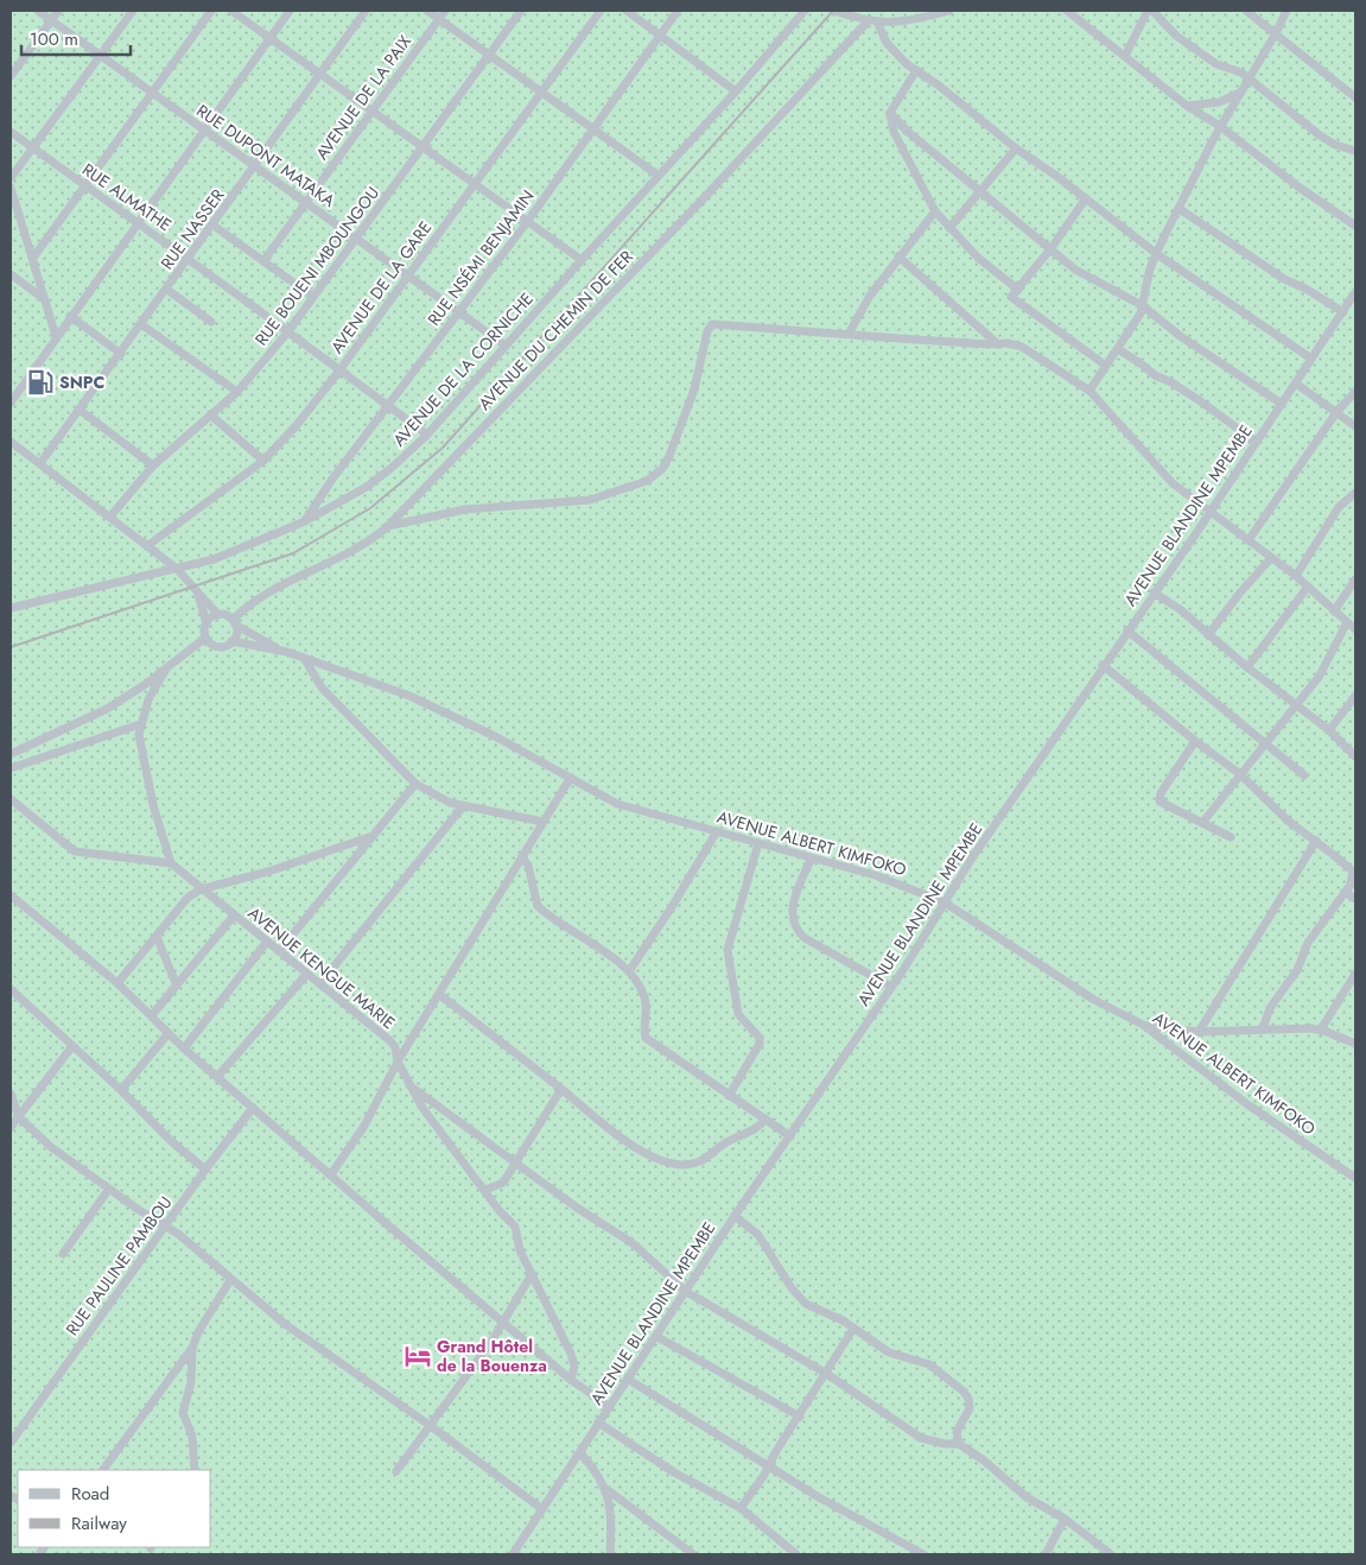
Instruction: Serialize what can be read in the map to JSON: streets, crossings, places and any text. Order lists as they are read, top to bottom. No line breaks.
{"streets":{"street":["AVENUE DE LA PAIX","RUE DUPONT MATAKA","RUE ALMATHE","RUE NASSER","RUE NSÉMI BENJAMIN","RUE BOUENI MBOUNGOU","AVENUE DE LA GARE","AVENUE DU CHEMIN DE FER","AVENUE DE LA CORNICHE","AVENUE BLANDINE MPEMBE","AVENUE ALBERT KIMFOKO","AVENUE KENGUE MARIE","RUE PAULINE PAMBOU"]},"crossings":[["AVENUE DE LA PAIX","RUE DUPONT MATAKA"],["RUE DUPONT MATAKA","RUE NASSER"],["RUE DUPONT MATAKA","RUE NSÉMI BENJAMIN"],["RUE DUPONT MATAKA","RUE BOUENI MBOUNGOU"],["RUE DUPONT MATAKA","AVENUE DE LA GARE"],["RUE DUPONT MATAKA","AVENUE DE LA CORNICHE"],["RUE ALMATHE","RUE NASSER"],["RUE ALMATHE","RUE NSÉMI BENJAMIN"],["RUE ALMATHE","RUE BOUENI MBOUNGOU"],["RUE ALMATHE","AVENUE DE LA GARE"],["RUE ALMATHE","AVENUE DE LA CORNICHE"],["RUE NSÉMI BENJAMIN","AVENUE DE LA CORNICHE"],["AVENUE DU CHEMIN DE FER","AVENUE ALBERT KIMFOKO"],["AVENUE BLANDINE MPEMBE","AVENUE ALBERT KIMFOKO"]],"places":{"fuel station":["SNPC"],"hotel":["Grand Hôtel de la Bouenza"]},"legend":["Road","Railway"],"scale_bar":"100 m"}
